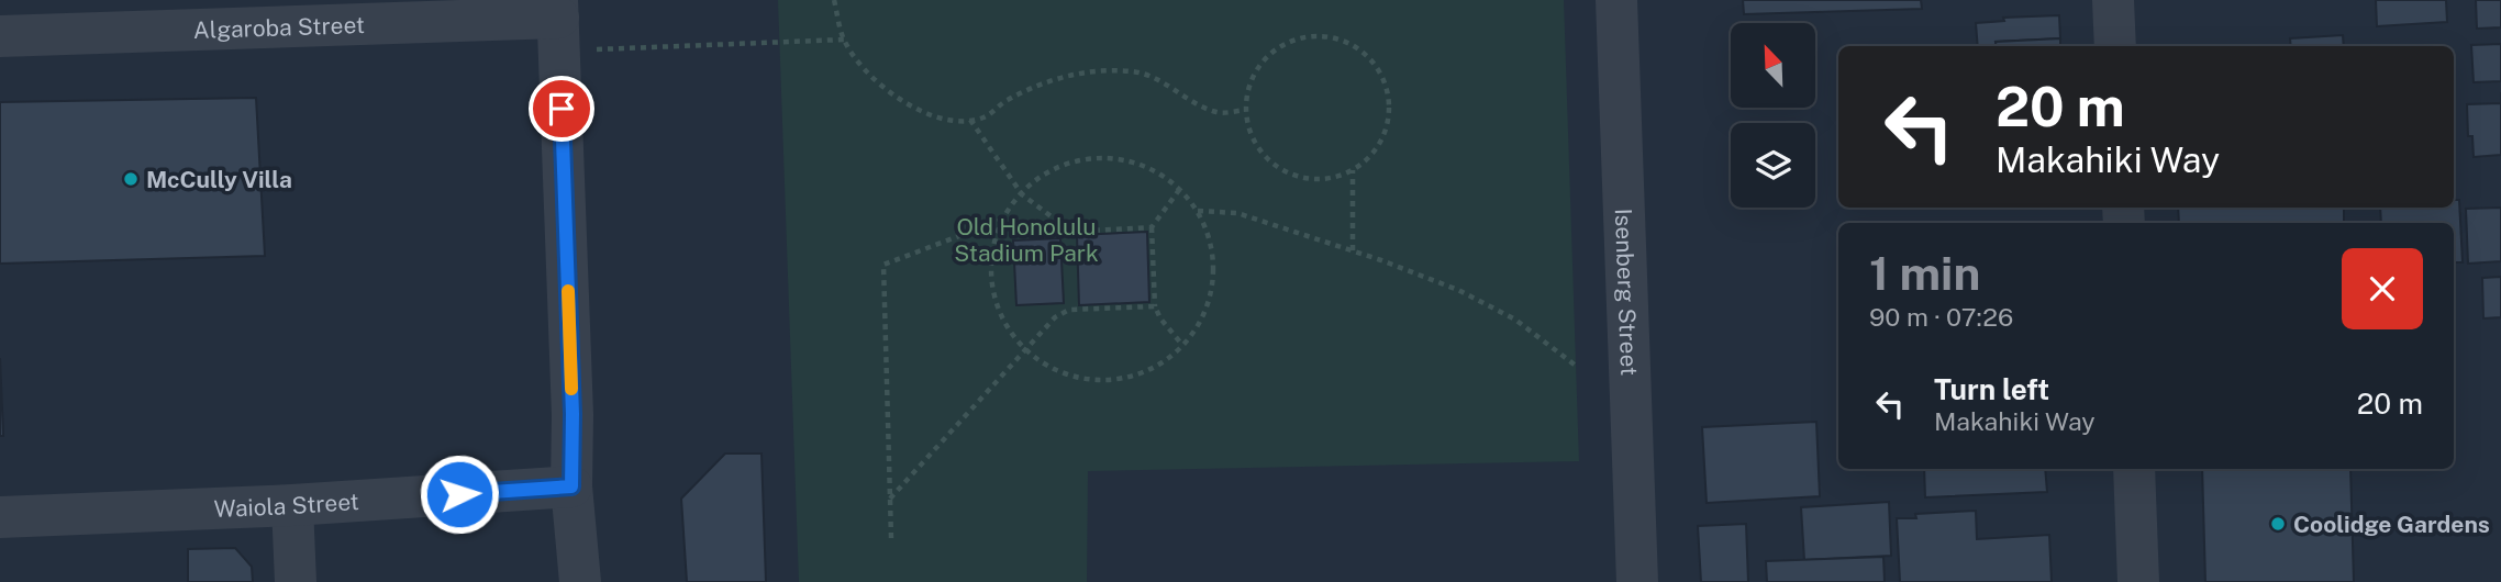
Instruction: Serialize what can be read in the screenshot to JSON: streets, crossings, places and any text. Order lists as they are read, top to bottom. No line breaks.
{"streets":{"street":["Algaroba Street","Isenberg Street","Waiola Street"]},"parks":["Old Honolulu Stadium Park"],"places":["McCully Villa","Coolidge Gardens"],"north":"top left","page":{"turn":["20 m","Makahiki Way"],"heading":["1 min","90 m · 07:26"],"list":[{"name":"Turn left","note":"Makahiki Way","value":"20 m"}]}}
